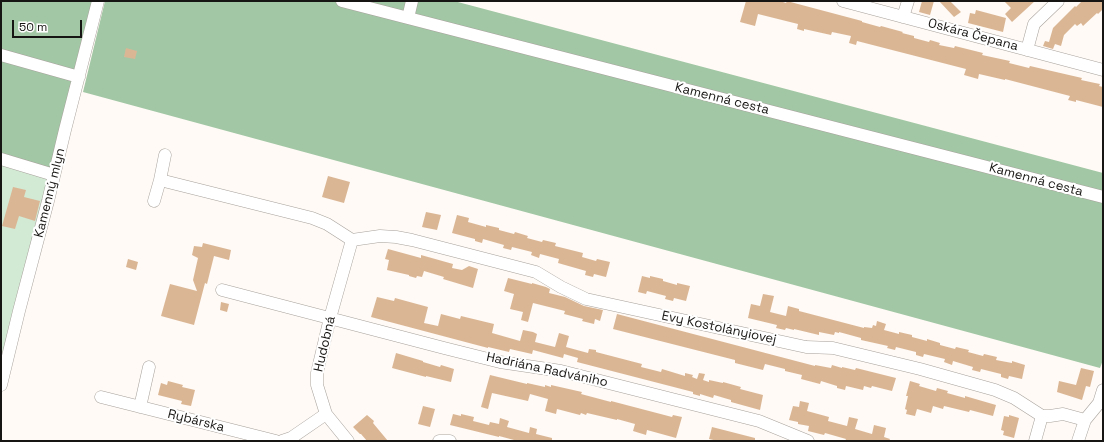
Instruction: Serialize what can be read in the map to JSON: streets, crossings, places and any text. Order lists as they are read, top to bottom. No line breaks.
{"streets":{"street":["Oskára Čepana","Kamenná cesta","Kamenný mlyn","Evy Kostolányiovej","Hudobná","Hadriána Radvániho","Rybárska"]},"crossings":[["Evy Kostolányiovej","Hudobná"],["Hudobná","Hadriána Radvániho"]],"scale_bar":"50 m"}
